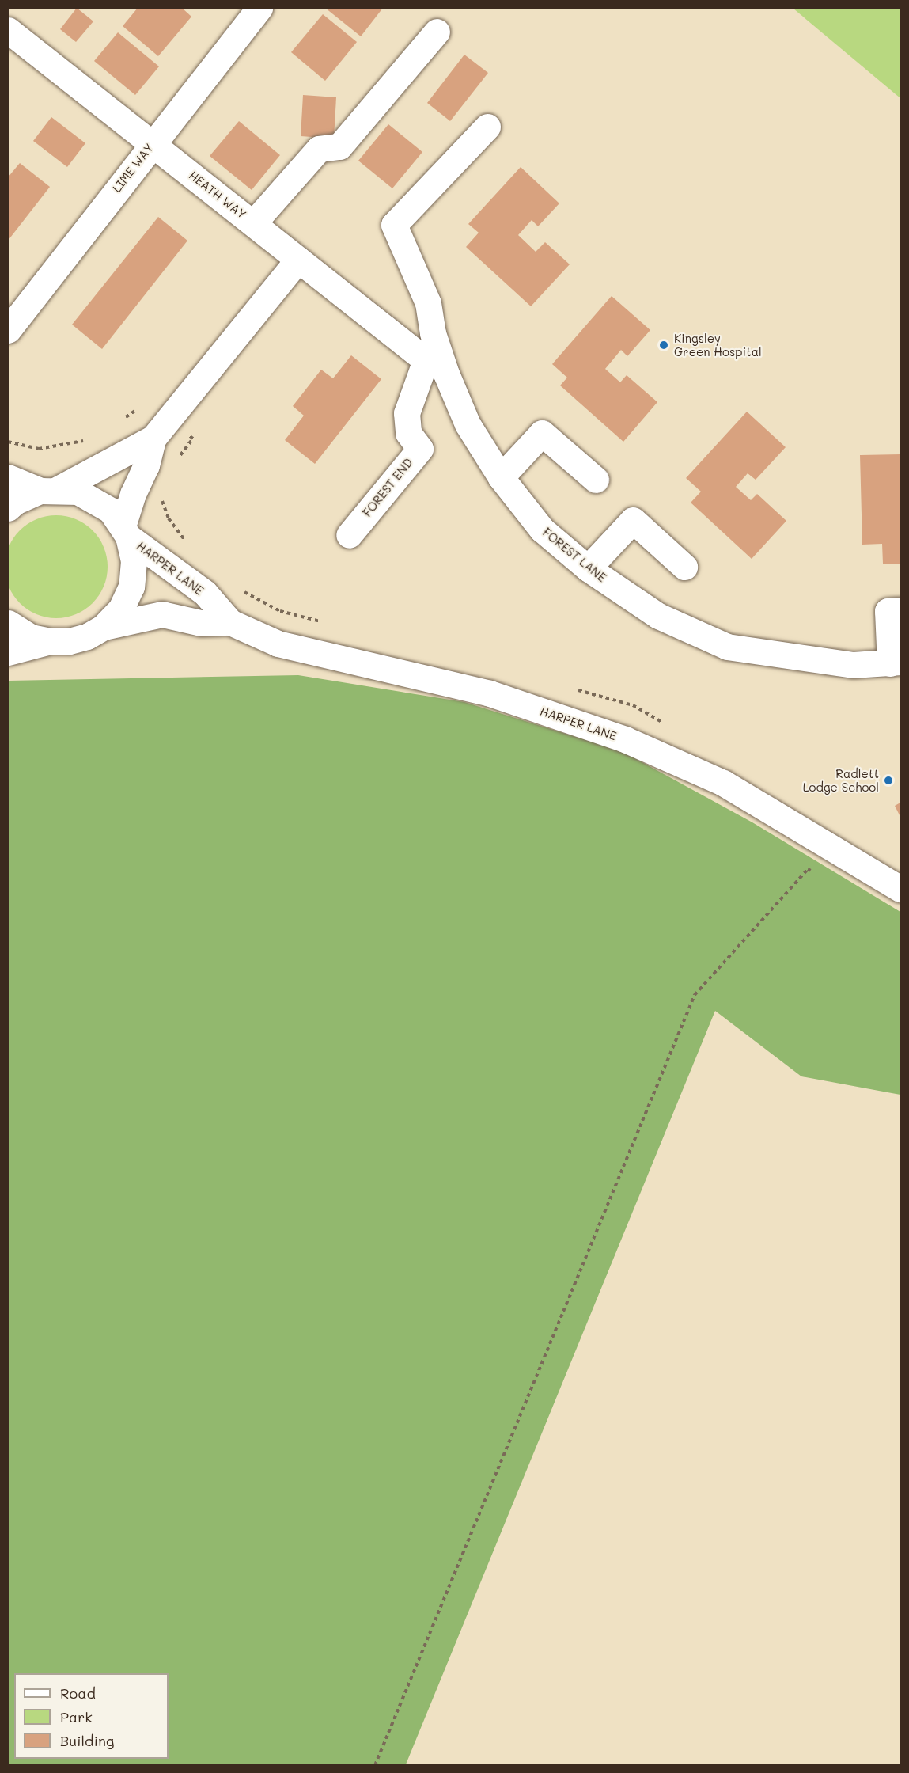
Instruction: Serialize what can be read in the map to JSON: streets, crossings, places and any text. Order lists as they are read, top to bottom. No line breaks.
{"streets":{"street":["LIME WAY","HEATH WAY","FOREST END","FOREST LANE","HARPER LANE"]},"crossings":[["LIME WAY","HEATH WAY"],["HEATH WAY","FOREST END"]],"places":["Kingsley Green Hospital","Radlett Lodge School"],"legend":["Road","Park","Building"]}
